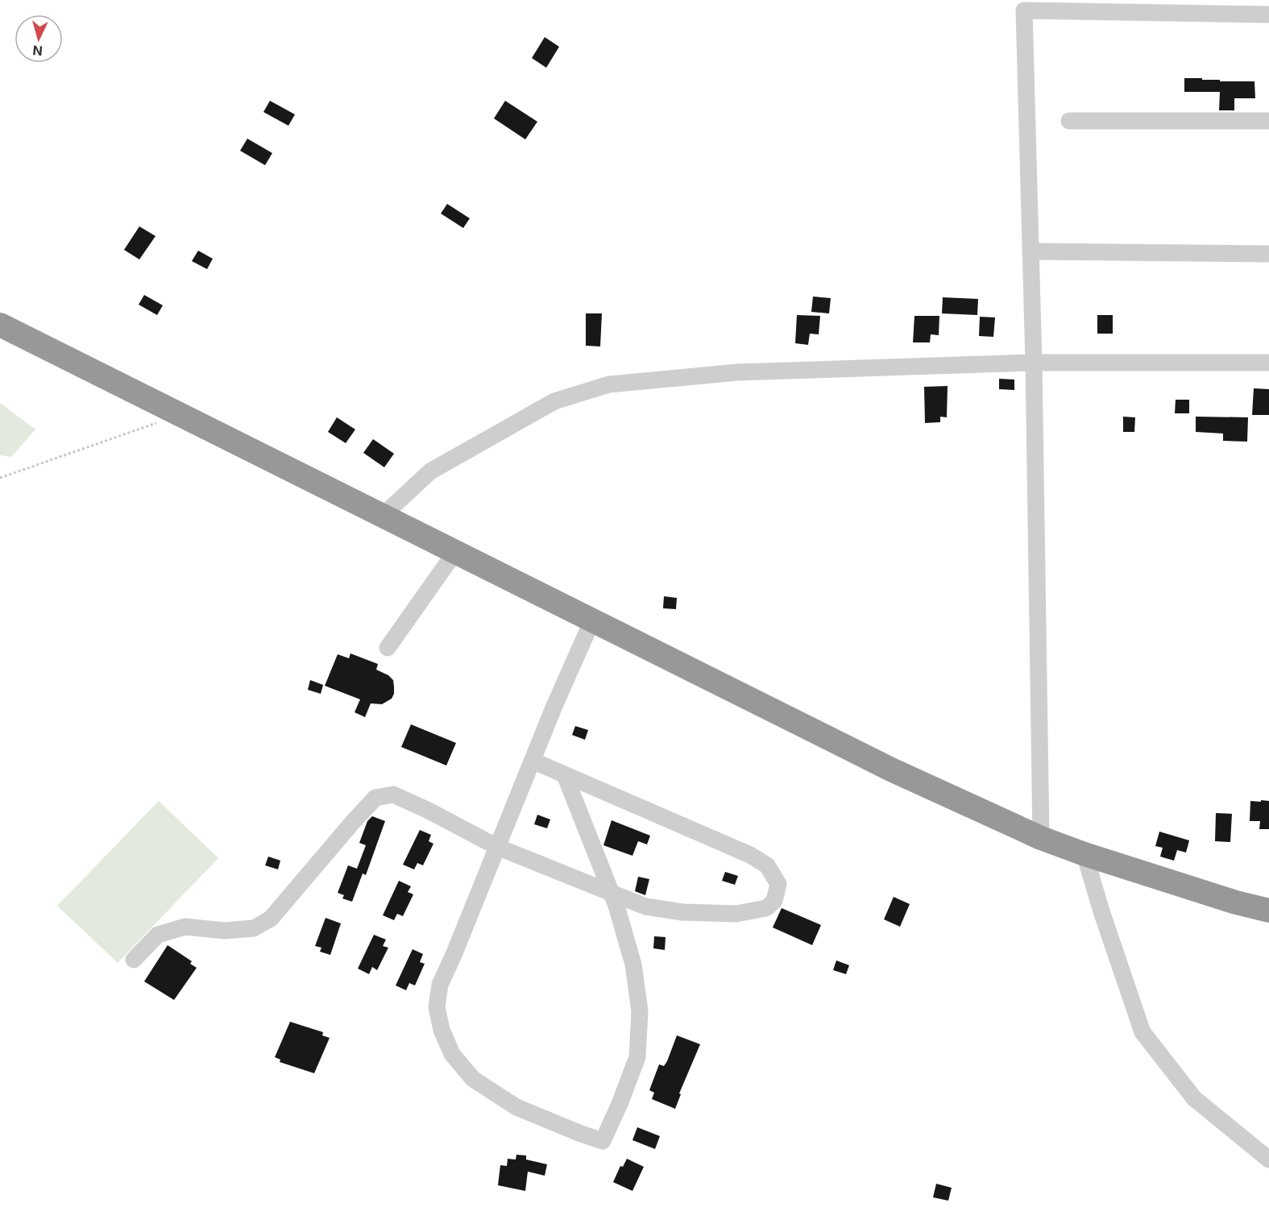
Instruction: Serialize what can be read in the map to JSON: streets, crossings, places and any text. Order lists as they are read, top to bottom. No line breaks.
{"north":"bottom"}
